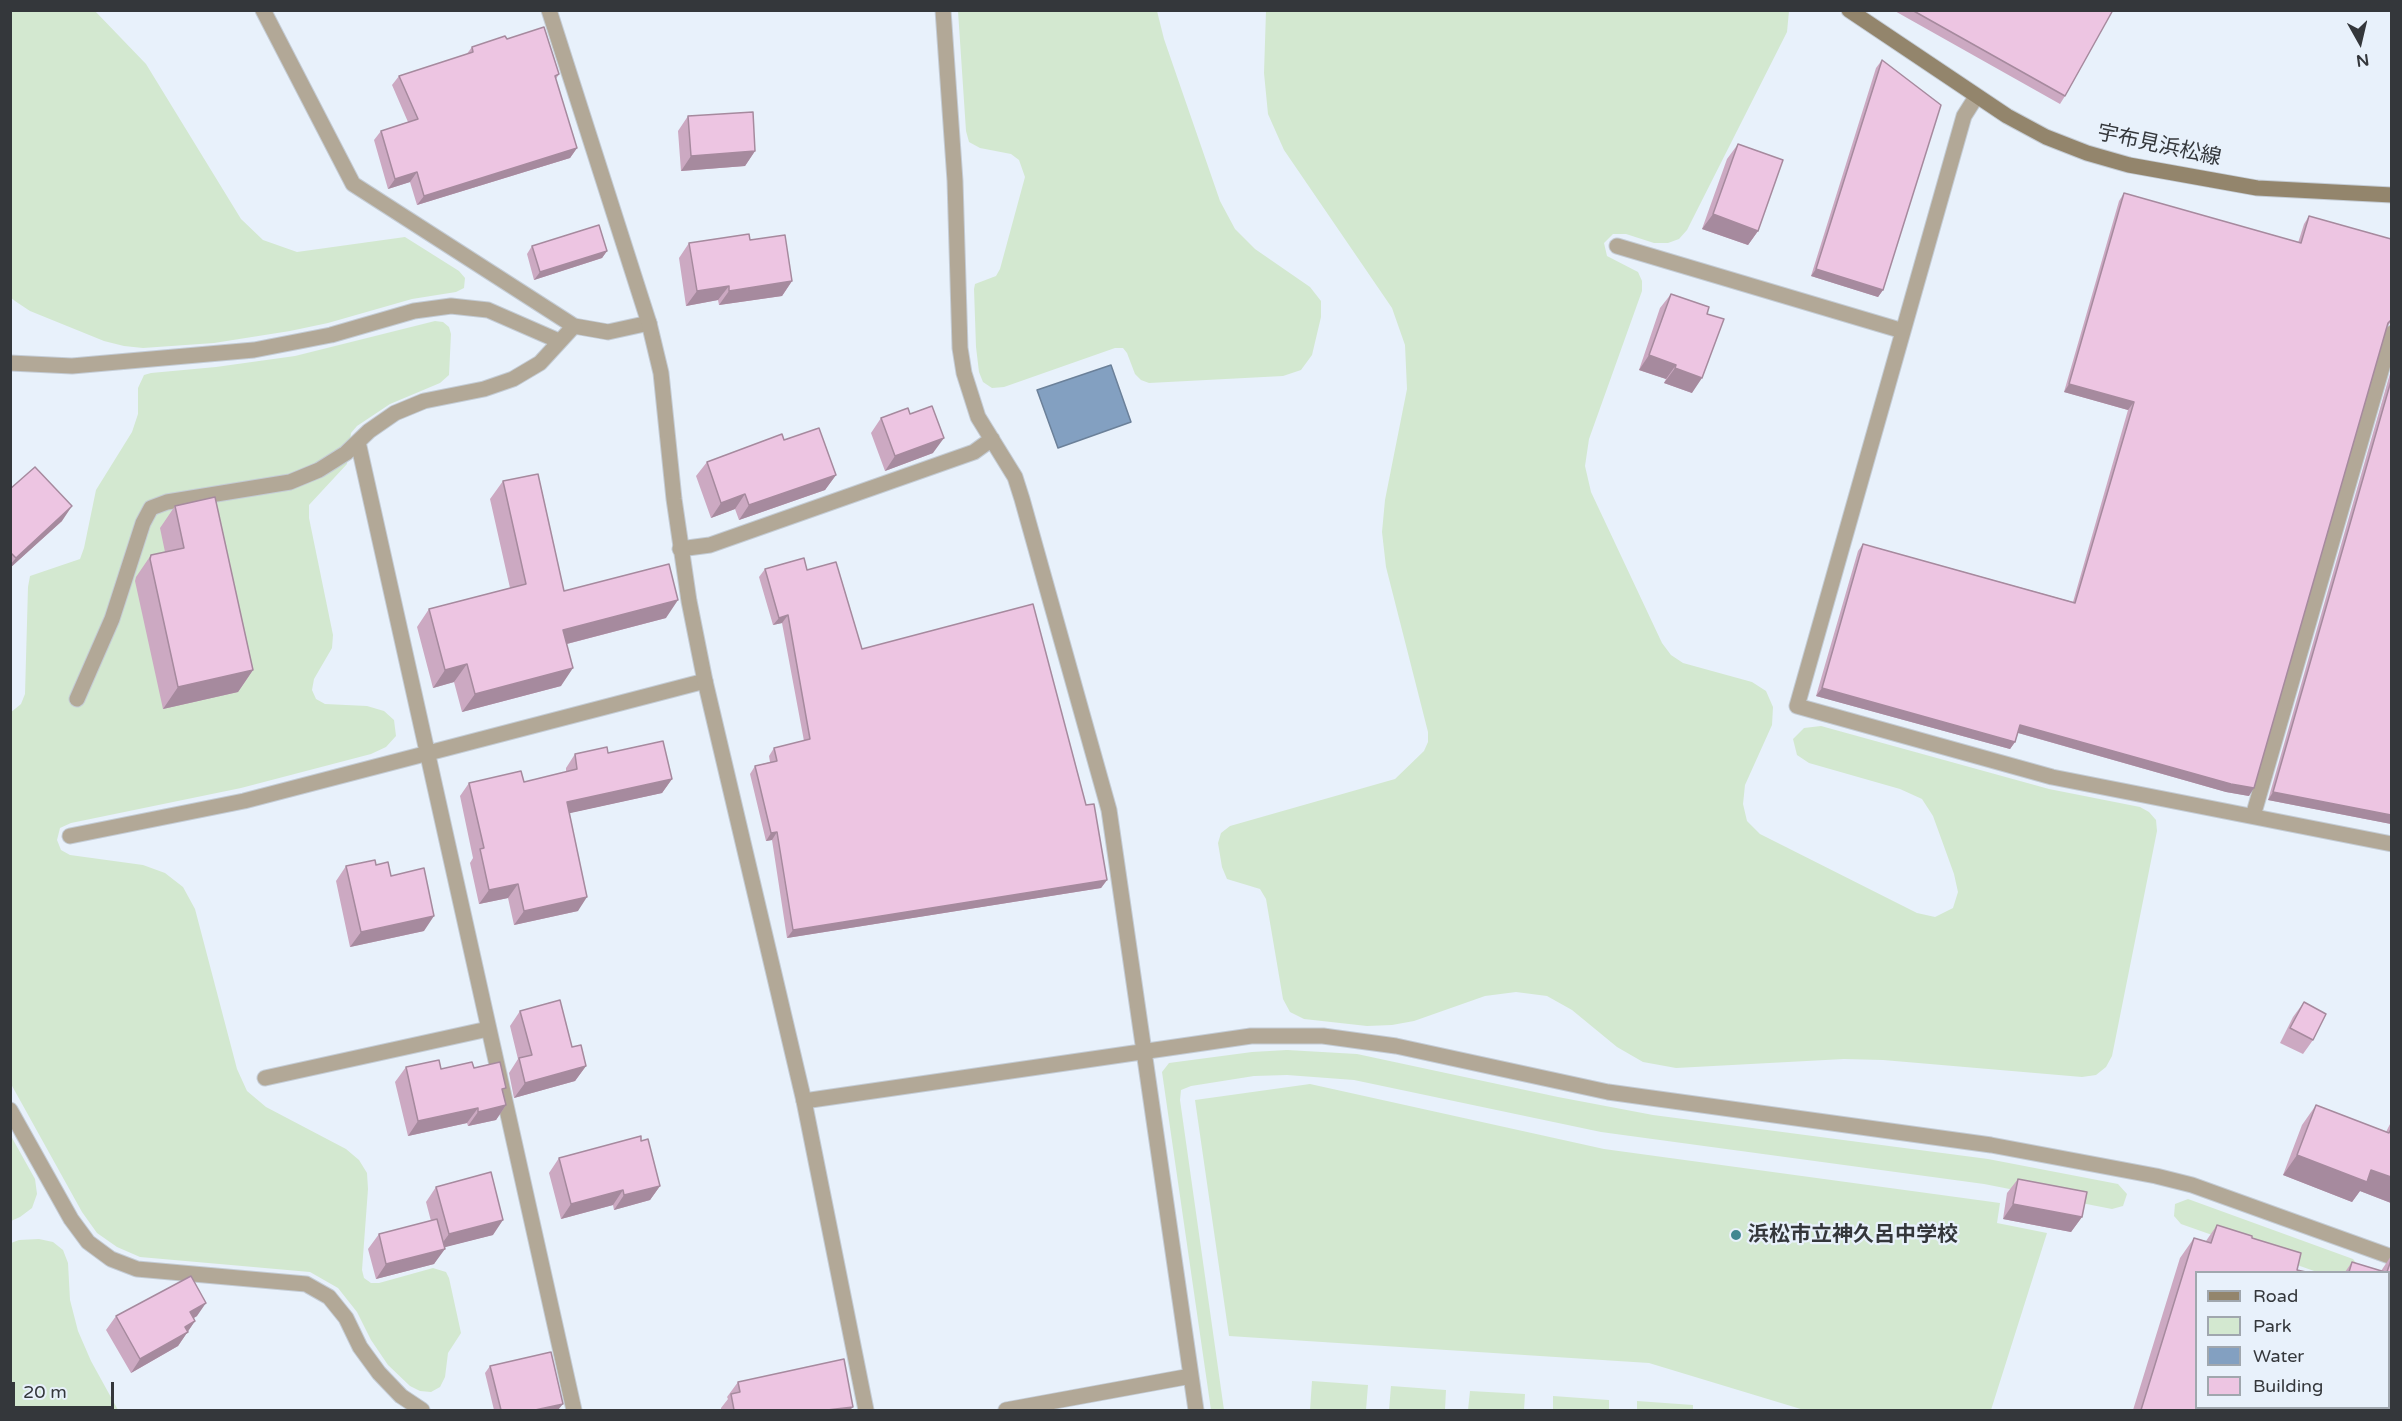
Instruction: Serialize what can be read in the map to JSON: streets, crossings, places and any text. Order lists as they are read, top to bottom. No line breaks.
{"streets":{"main road":["宇布見浜松線"]},"places":["浜松市立神久呂中学校"],"legend":["Road","Park","Water","Building"],"scale_bar":"20 m","north":"bottom"}
